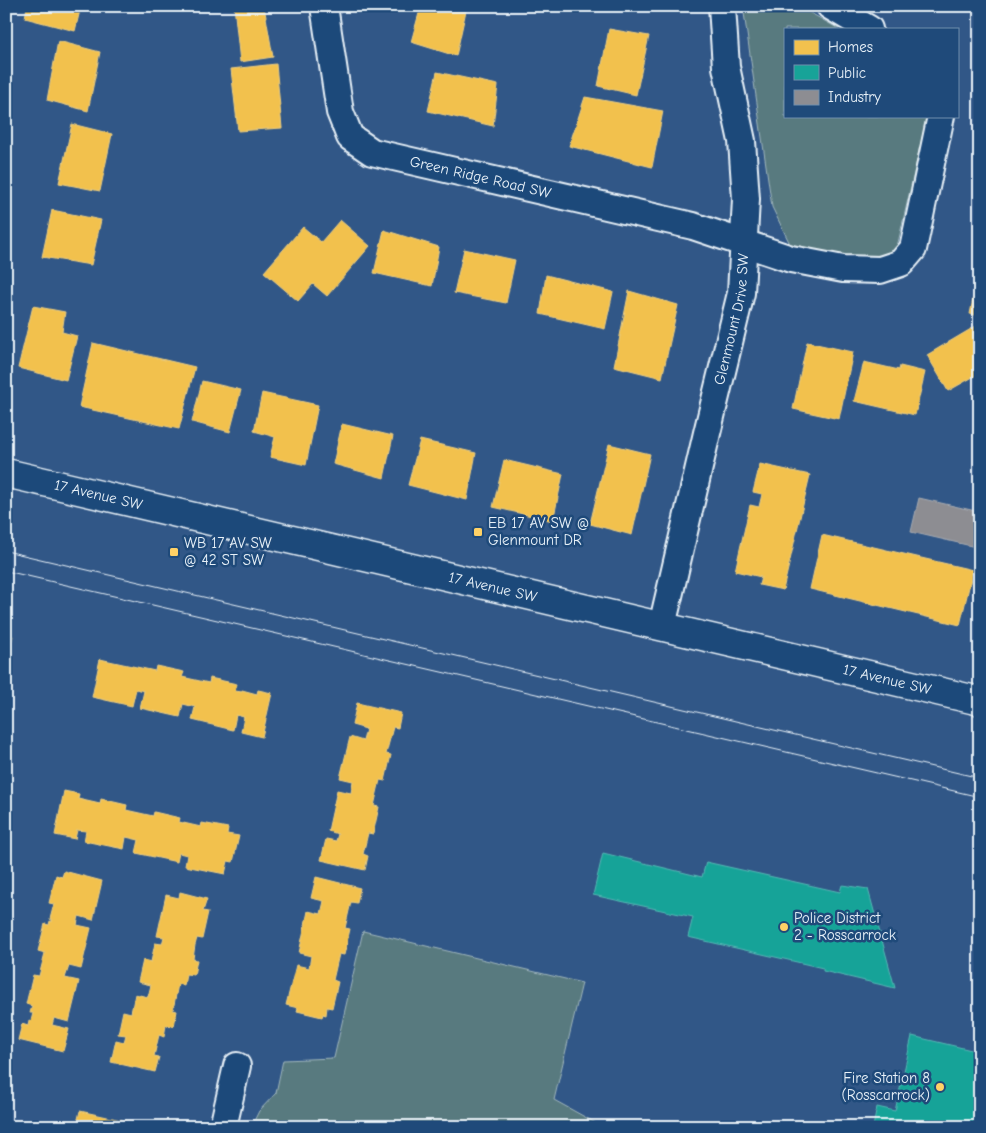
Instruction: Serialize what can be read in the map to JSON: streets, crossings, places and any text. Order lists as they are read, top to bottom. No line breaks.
{"streets":{"main road":["17 Avenue SW"],"street":["Green Ridge Road SW","Glenmount Drive SW"]},"crossings":[["Green Ridge Road SW","Glenmount Drive SW"],["Glenmount Drive SW","17 Avenue SW"]],"places":{"transit":["EB 17 AV SW @ Glenmount DR","WB 17 AV SW @ 42 ST SW"],"other":["Police District 2 - Rosscarrock","Fire Station 8 (Rosscarrock)"]},"legend":["Homes","Public","Industry"]}
